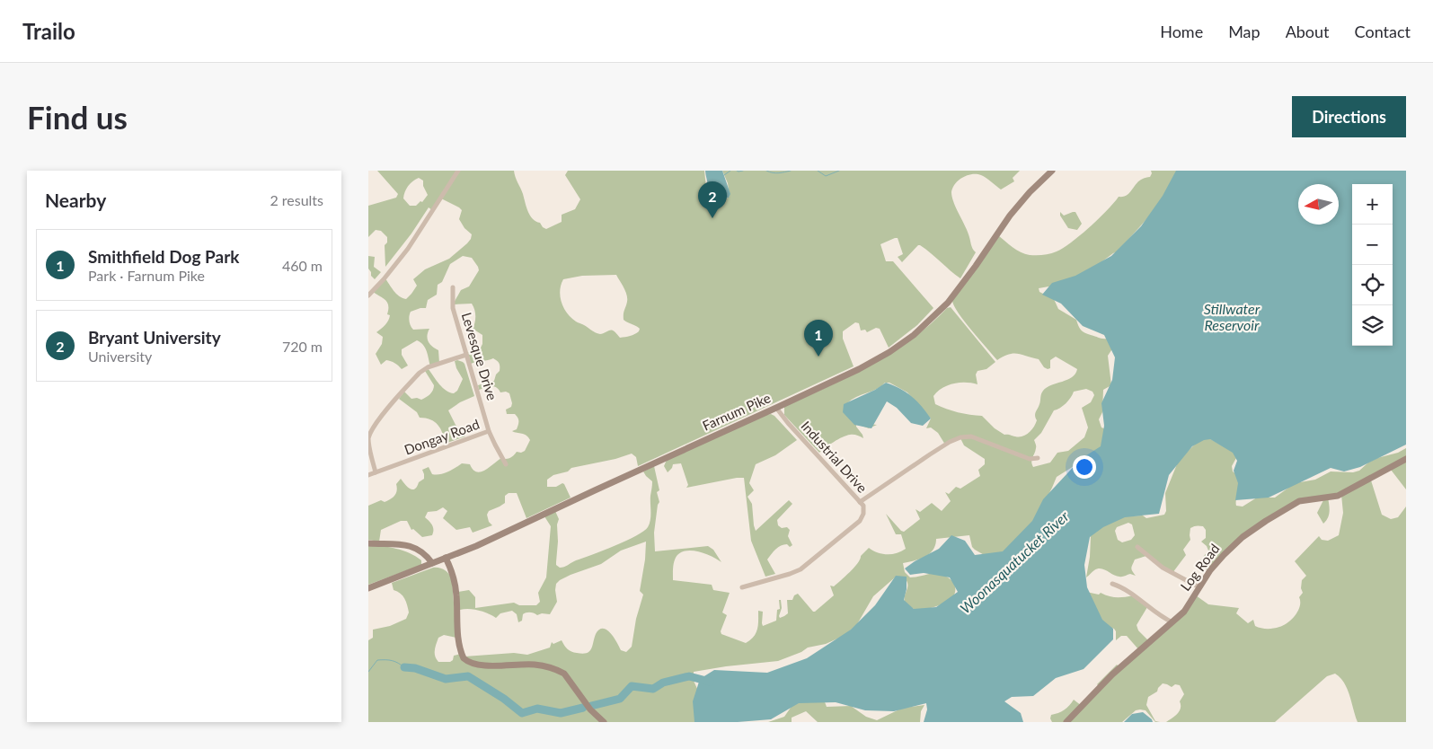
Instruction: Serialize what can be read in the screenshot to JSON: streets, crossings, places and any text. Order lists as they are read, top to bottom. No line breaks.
{"streets":{"main road":["Farnum Pike","Log Road"],"street":["Levesque Drive","Dongay Road","Industrial Drive"]},"crossings":[["Levesque Drive","Dongay Road"],["Farnum Pike","Industrial Drive"]],"water":["Stillwater Reservoir","Woonasquatucket River"],"north":"left","page":{"header":"Trailo","nav":["Home","Map","About","Contact"],"buttons":"Directions","title":"Find us","heading":["Nearby","2 results"],"pins":["2","1"],"map_buttons":["+","−"],"list":[{"mark":"1","name":"Smithfield Dog Park","note":"Park · Farnum Pike","value":"460 m"},{"mark":"2","name":"Bryant University","note":"University","value":"720 m"}]}}
